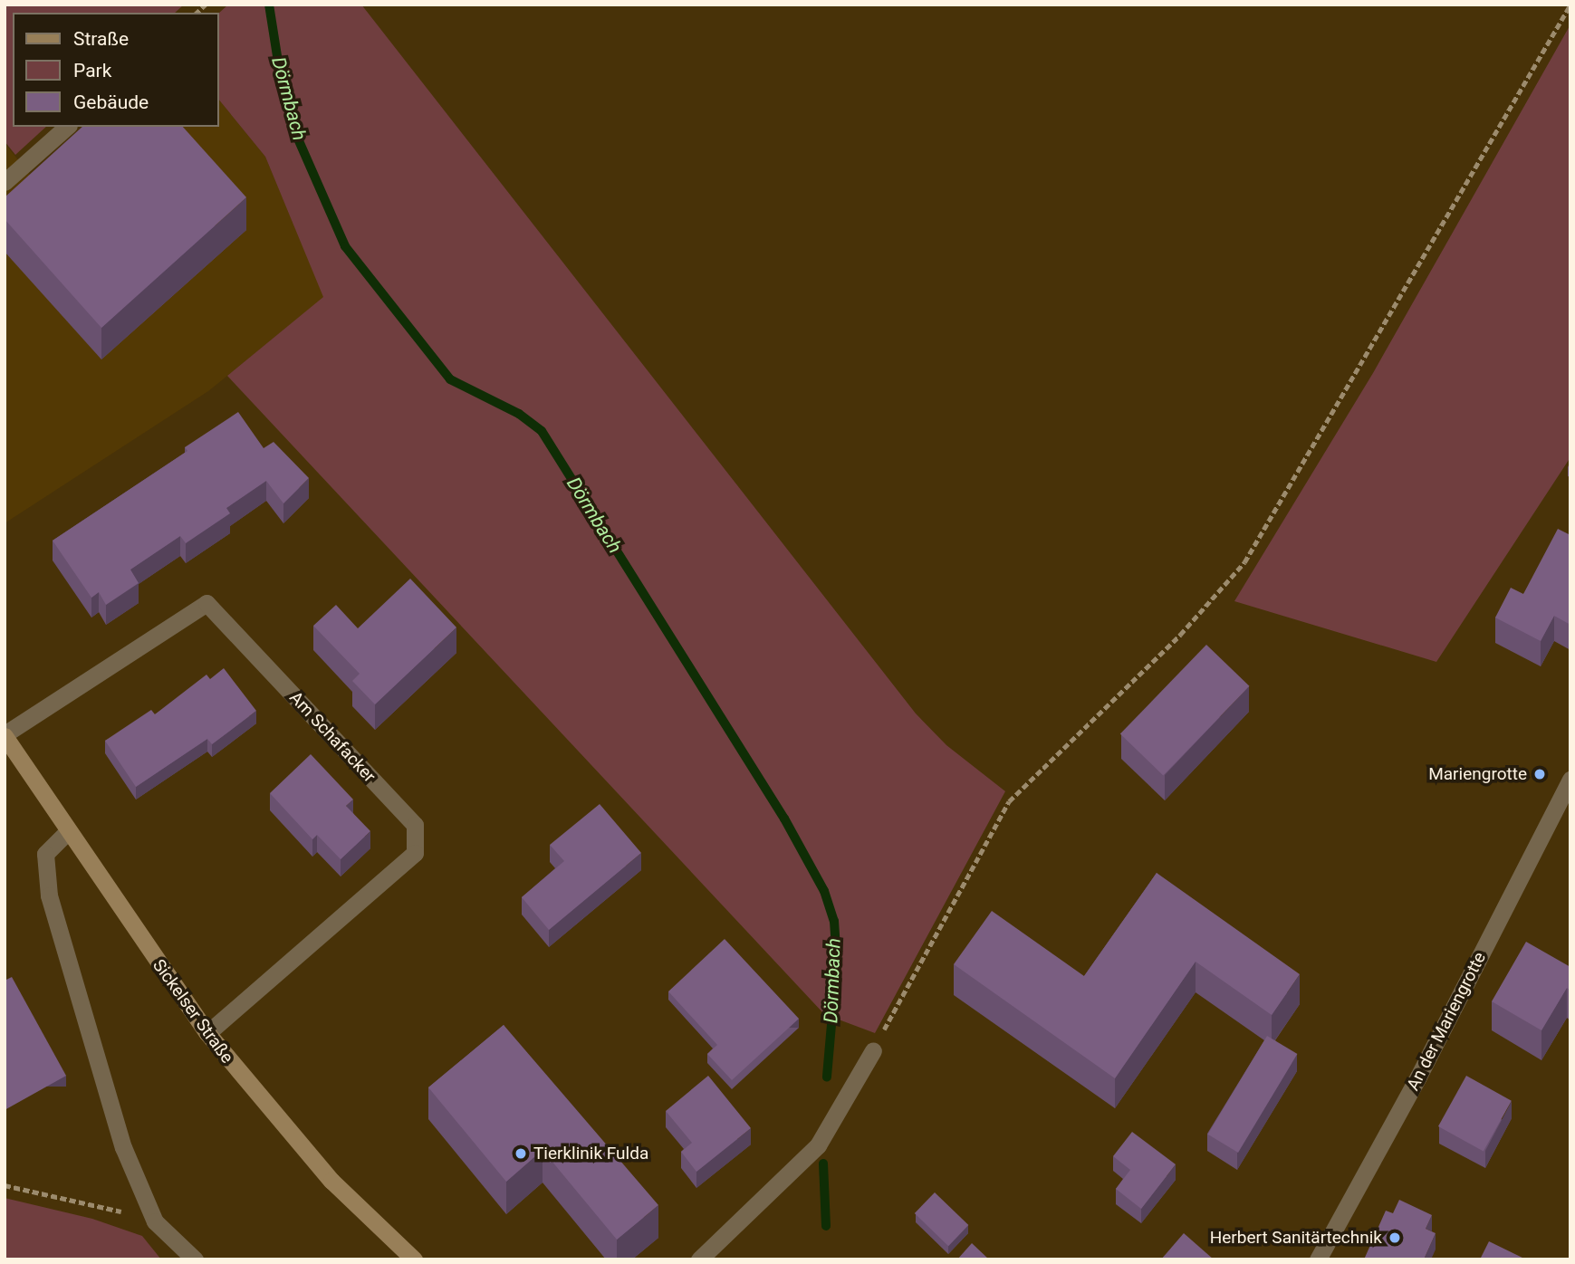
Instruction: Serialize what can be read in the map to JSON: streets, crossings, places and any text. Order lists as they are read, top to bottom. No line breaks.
{"streets":{"main road":["Sickelser Straße"],"street":["Am Schafacker","An der Mariengrotte"]},"crossings":[["Am Schafacker","Sickelser Straße"]],"water":["Dörmbach"],"places":["Mariengrotte","Tierklinik Fulda","Herbert Sanitärtechnik"],"legend":["Straße","Park","Gebäude"]}
